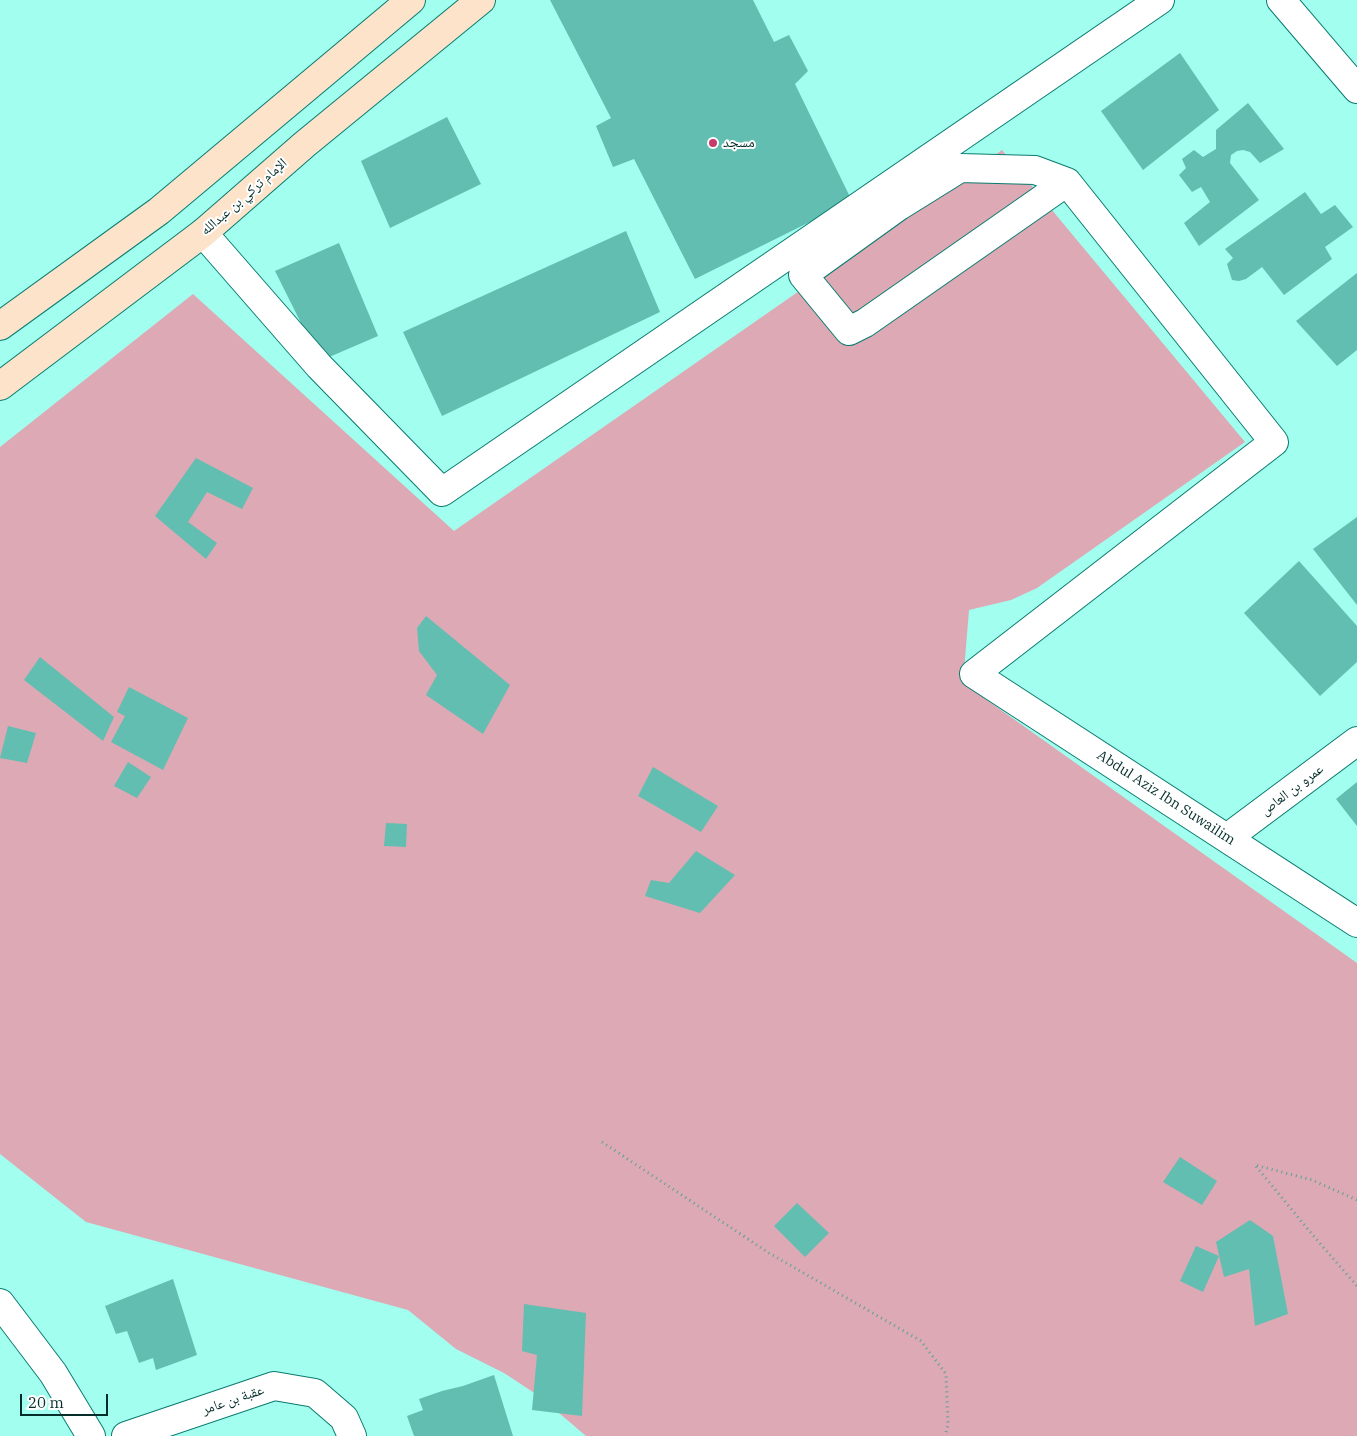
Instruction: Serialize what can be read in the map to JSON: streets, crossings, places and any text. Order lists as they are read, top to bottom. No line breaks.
{"streets":{"street":["الإمام تركي بن عبدالله","عمرو بن العاص","Abdul Aziz Ibn Suwailim","عقبة بن عامر"]},"crossings":[["عمرو بن العاص","Abdul Aziz Ibn Suwailim"]],"places":["مسجد"],"scale_bar":"20 m"}
